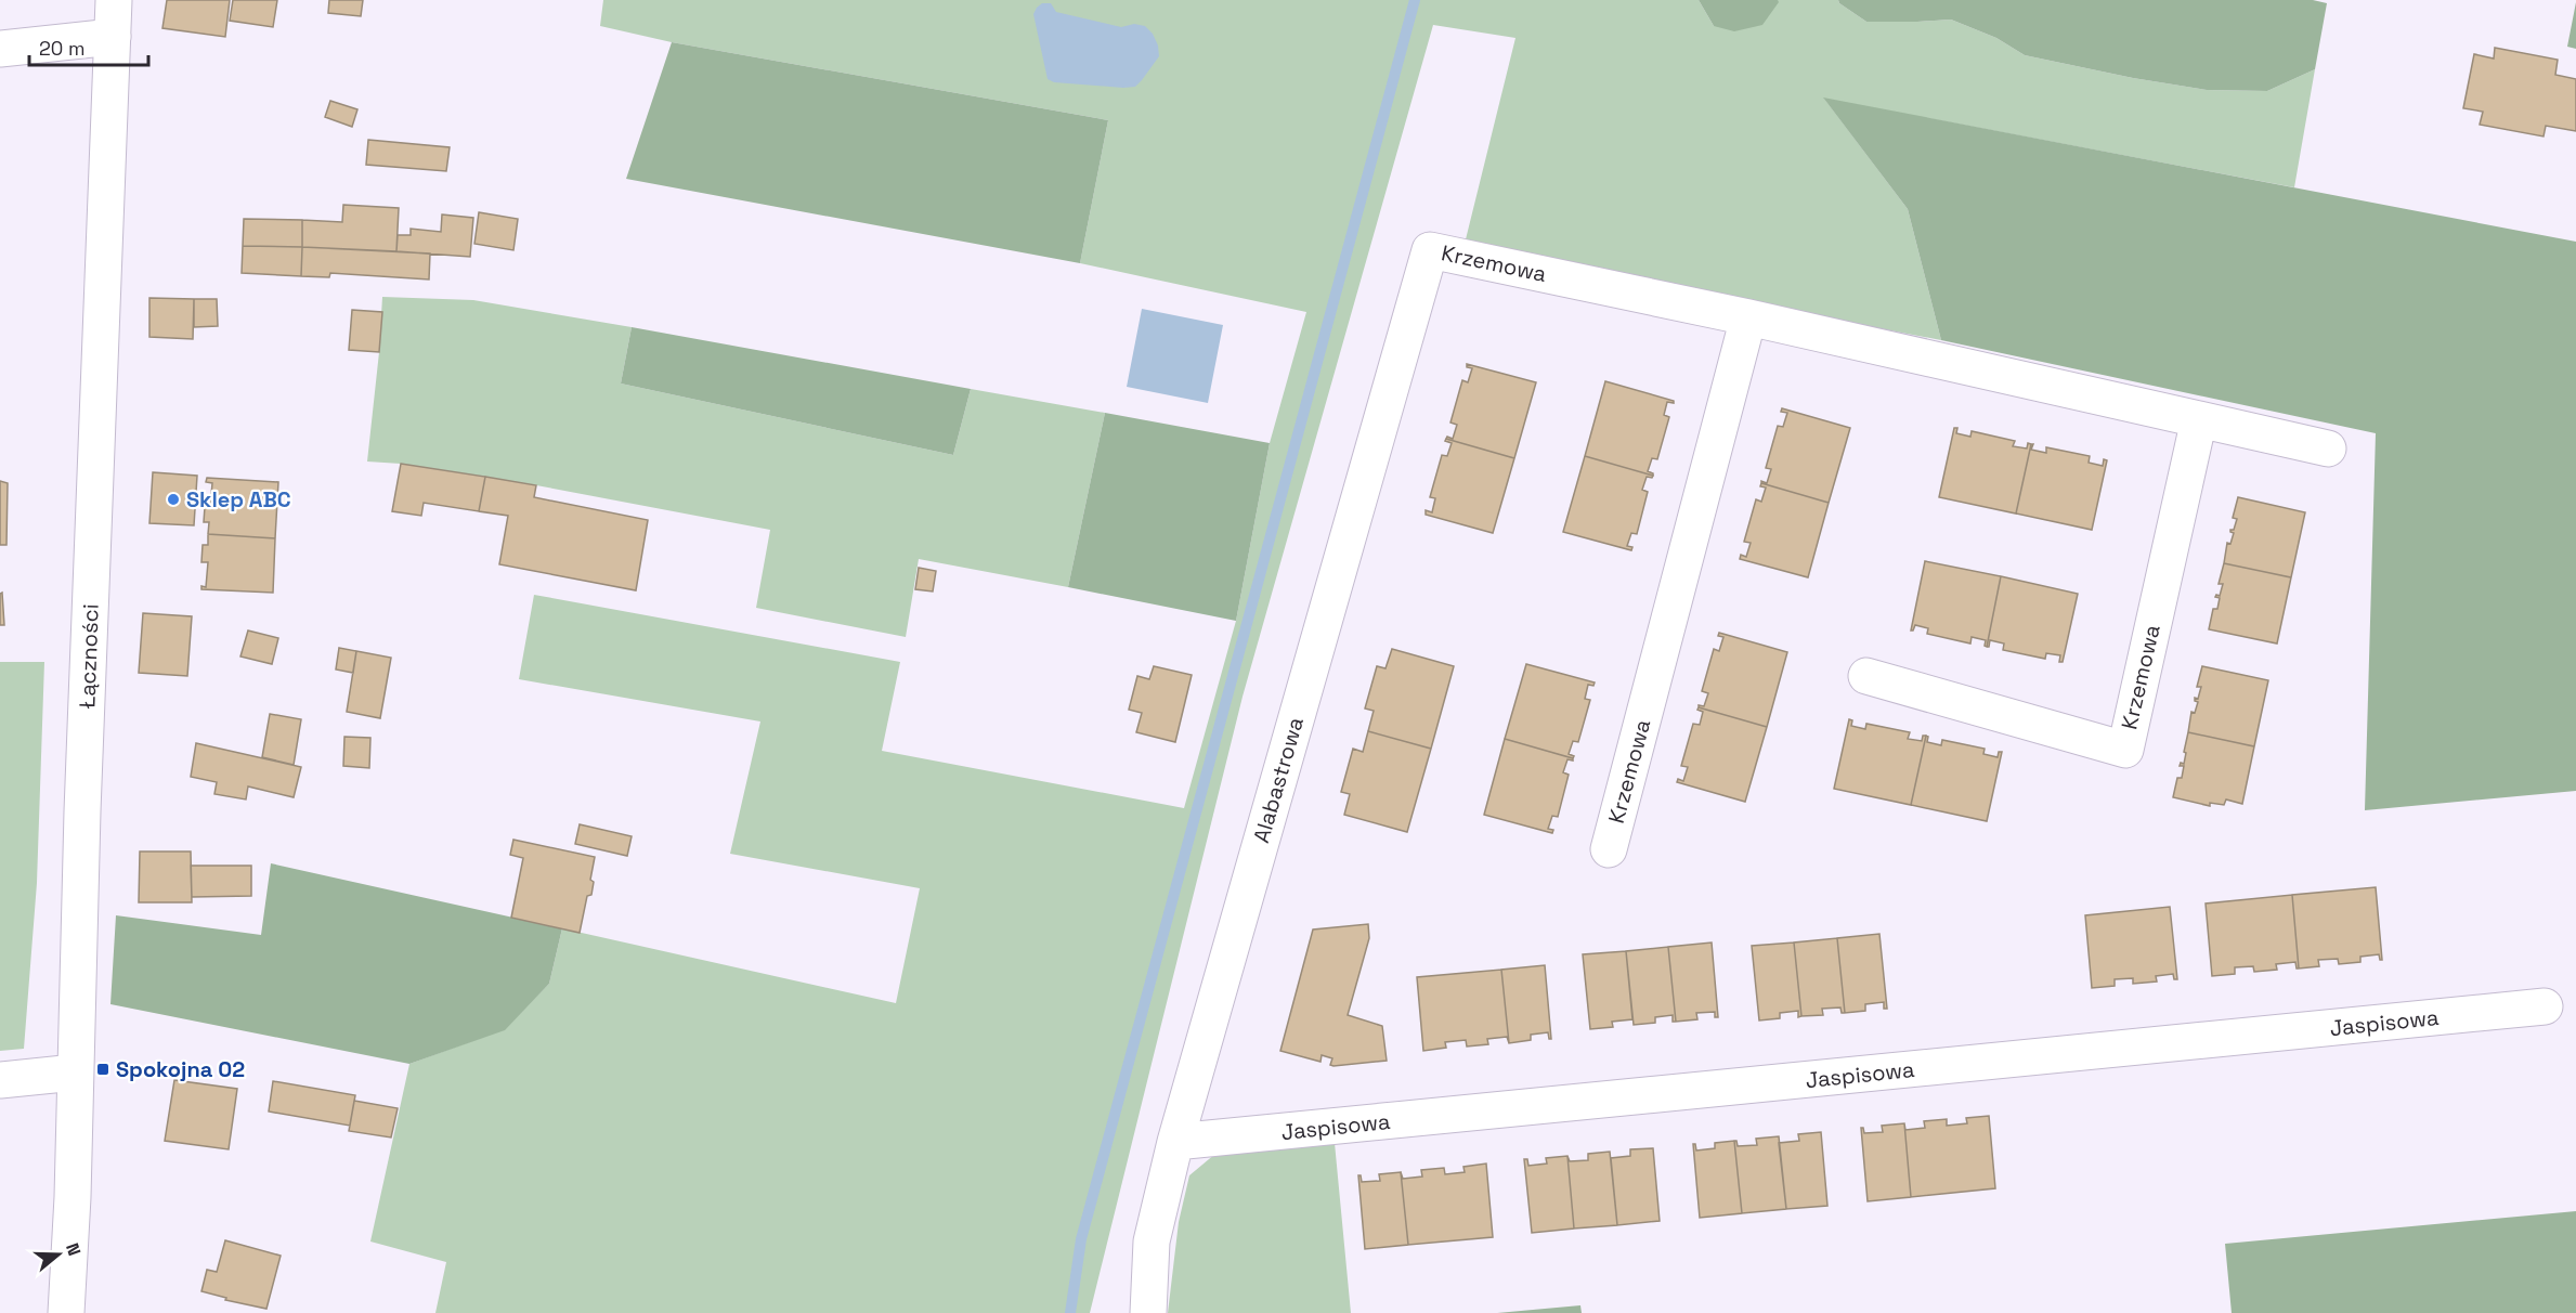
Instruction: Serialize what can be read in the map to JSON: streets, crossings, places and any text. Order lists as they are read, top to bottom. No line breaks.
{"streets":{"street":["Krzemowa","Łączności","Alabastrowa","Jaspisowa"]},"crossings":[["Krzemowa","Alabastrowa"],["Alabastrowa","Jaspisowa"]],"places":{"other":["Sklep ABC"],"transit":["Spokojna 02"]},"scale_bar":"20 m","north":"right"}
